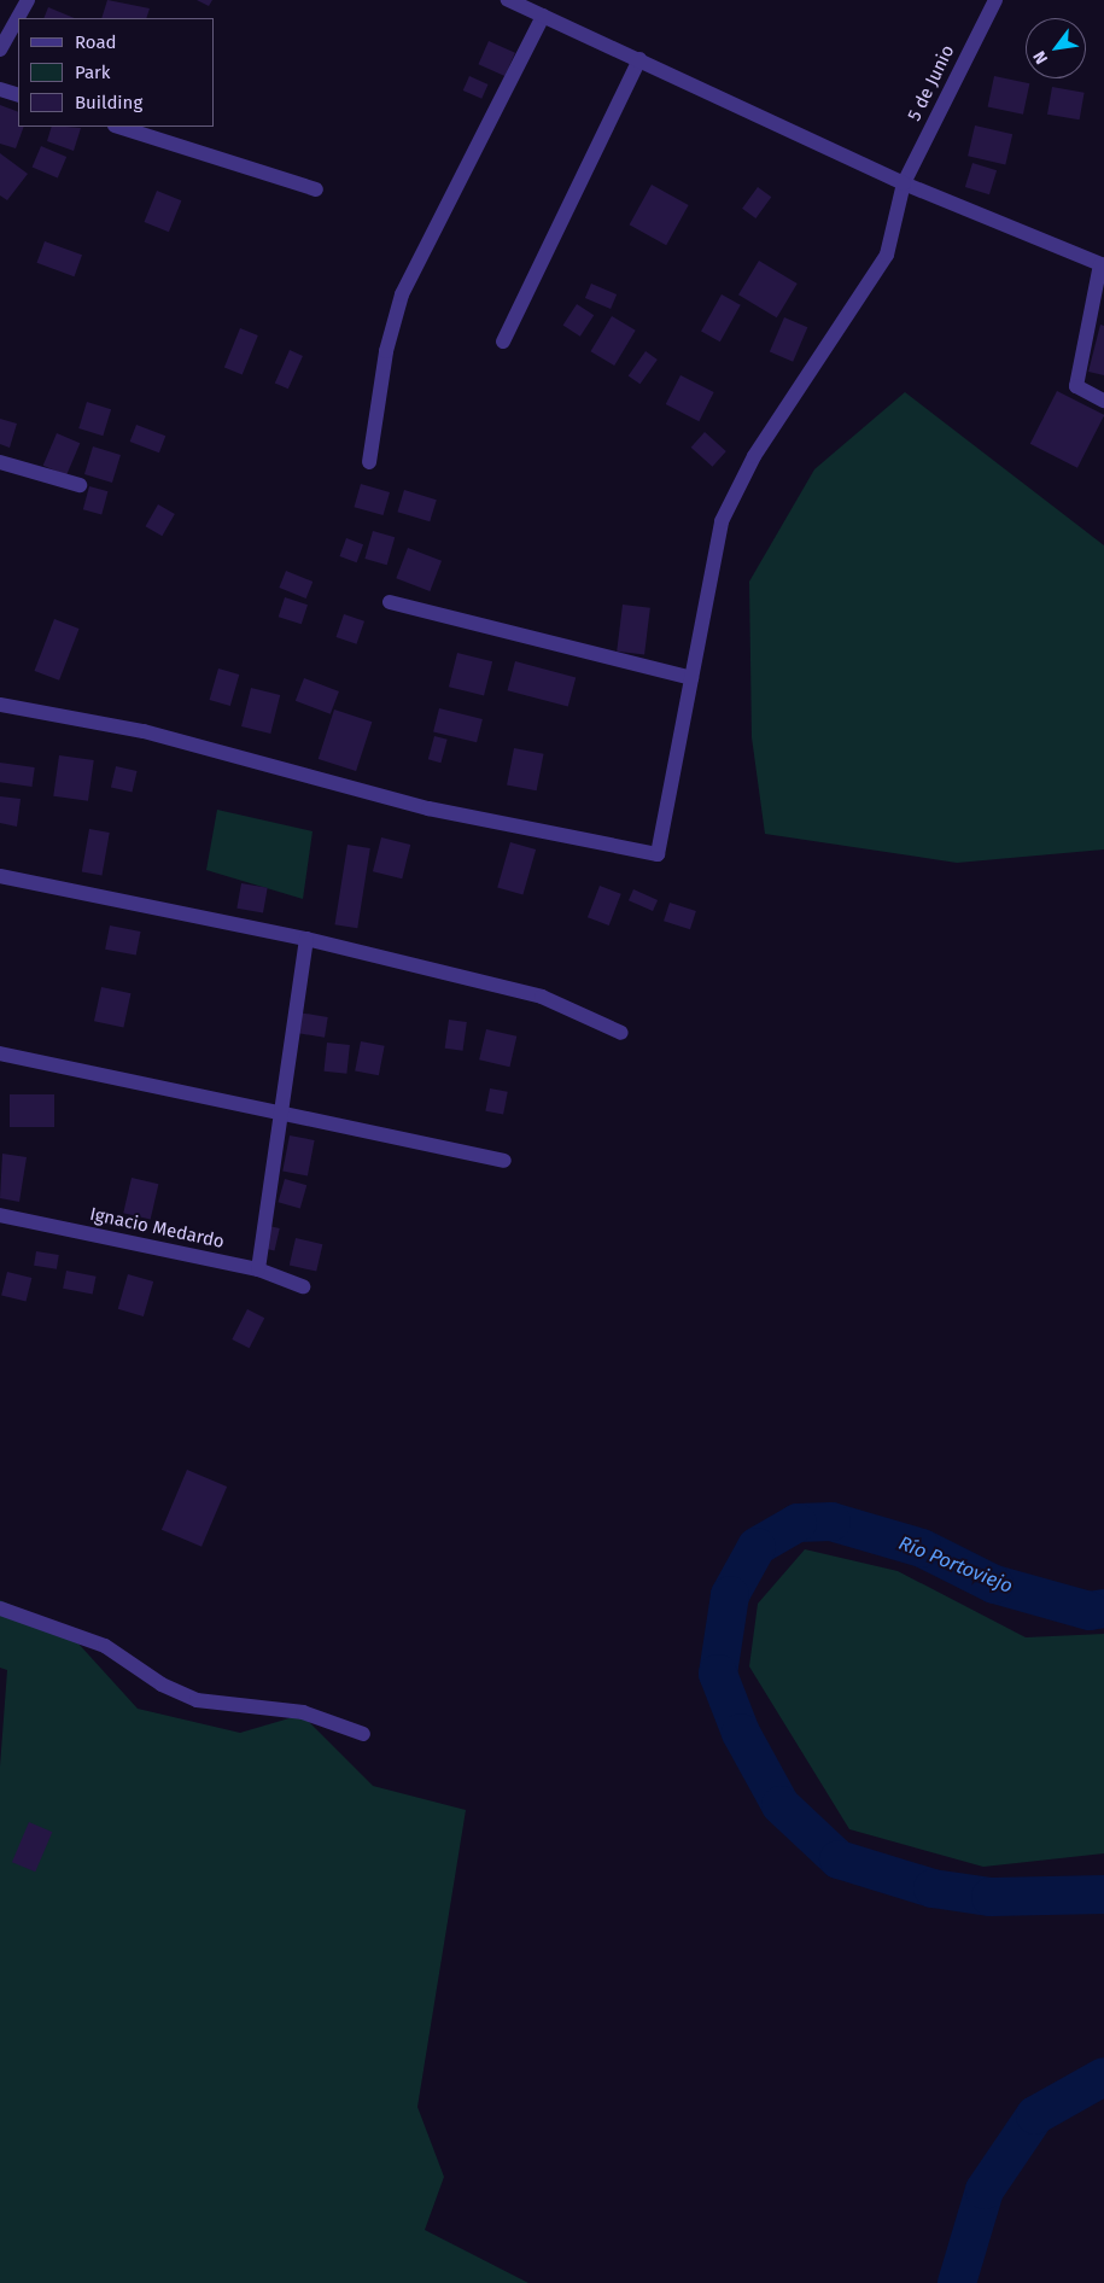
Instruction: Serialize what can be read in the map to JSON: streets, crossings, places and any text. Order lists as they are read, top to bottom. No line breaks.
{"streets":{"street":["5 de Junio","Ignacio Medardo"]},"water":["Río Portoviejo"],"legend":["Road","Park","Building"],"north":"bottom left"}
